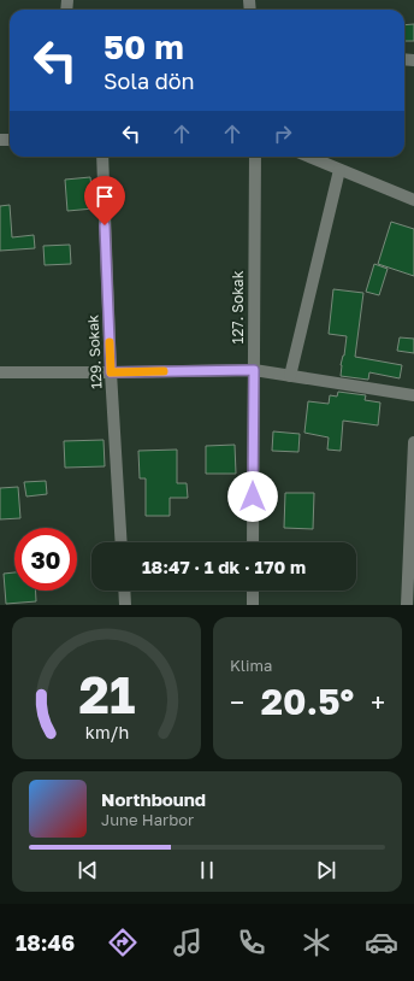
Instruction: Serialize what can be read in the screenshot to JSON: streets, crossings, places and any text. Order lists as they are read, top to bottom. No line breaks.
{"streets":{"street":["127. Sokak","129. Sokak"]},"page":{"turn":["50 m","Sola dön"],"limit":"30","trip":"18:47 · 1 dk · 170 m","tile":"Klima","heat":["−","20.5°","+"],"song":["Northbound","June Harbor"],"tabs":"18:46","gauge":["21","km/h"]}}
